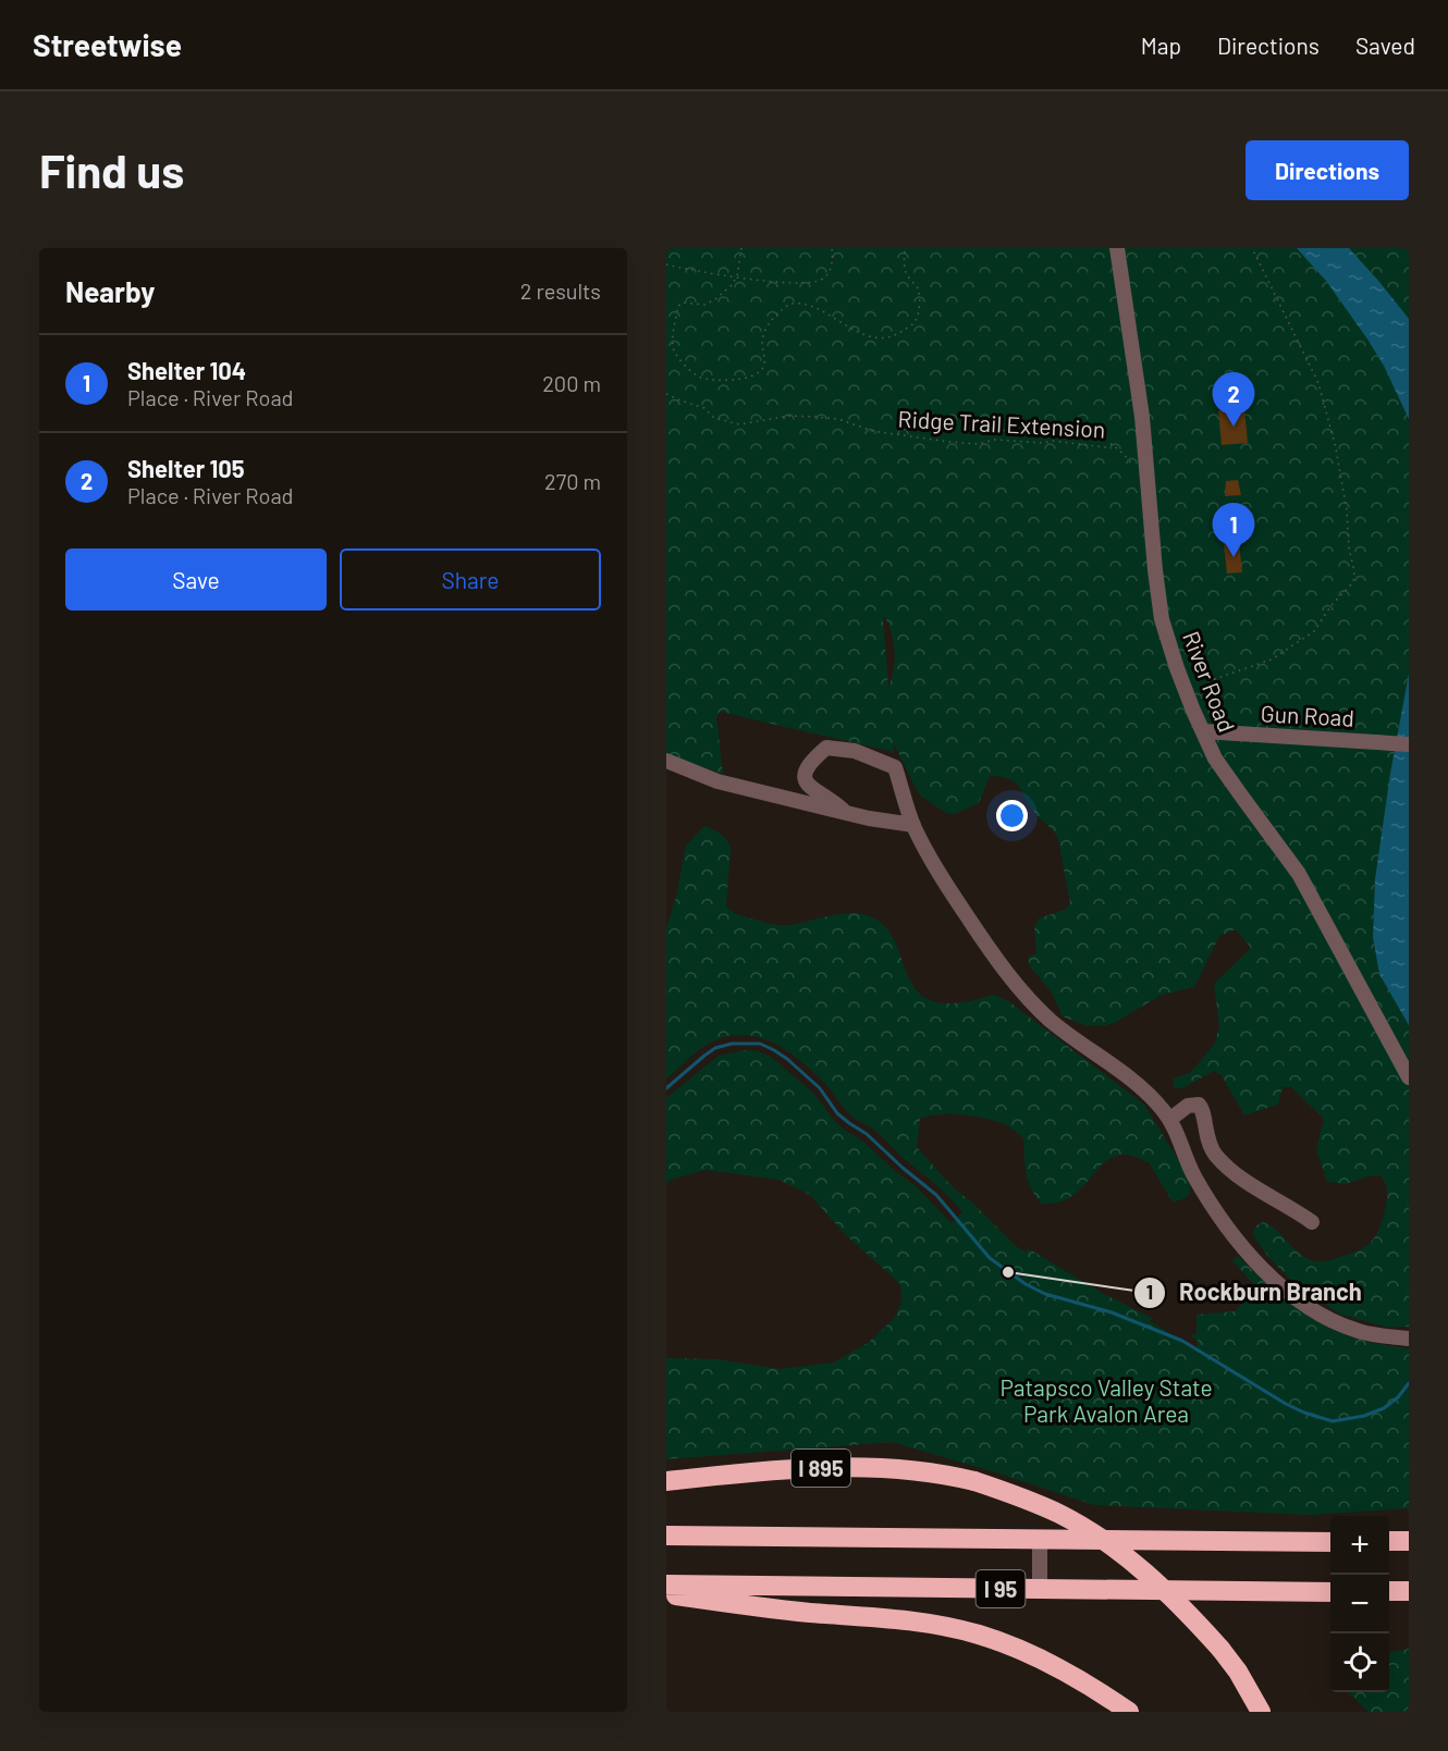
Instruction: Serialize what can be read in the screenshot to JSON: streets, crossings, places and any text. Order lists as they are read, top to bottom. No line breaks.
{"streets":{"highway":["I 895","I 95"],"street":["River Road","Gun Road"],"path":["Ridge Trail Extension"]},"crossings":[["River Road","Gun Road"]],"parks":["Patapsco Valley State Park Avalon Area"],"places":["Rockburn Branch"],"page":{"header":"Streetwise","nav":["Map","Directions","Saved"],"buttons":["Directions",["Save","Share"]],"title":"Find us","heading":["Nearby","2 results"],"list":[{"mark":"1","name":"Shelter 104","note":"Place · River Road","value":"200 m"},{"mark":"2","name":"Shelter 105","note":"Place · River Road","value":"270 m"}],"pins":["2","1"],"map_buttons":["+","−"]}}
